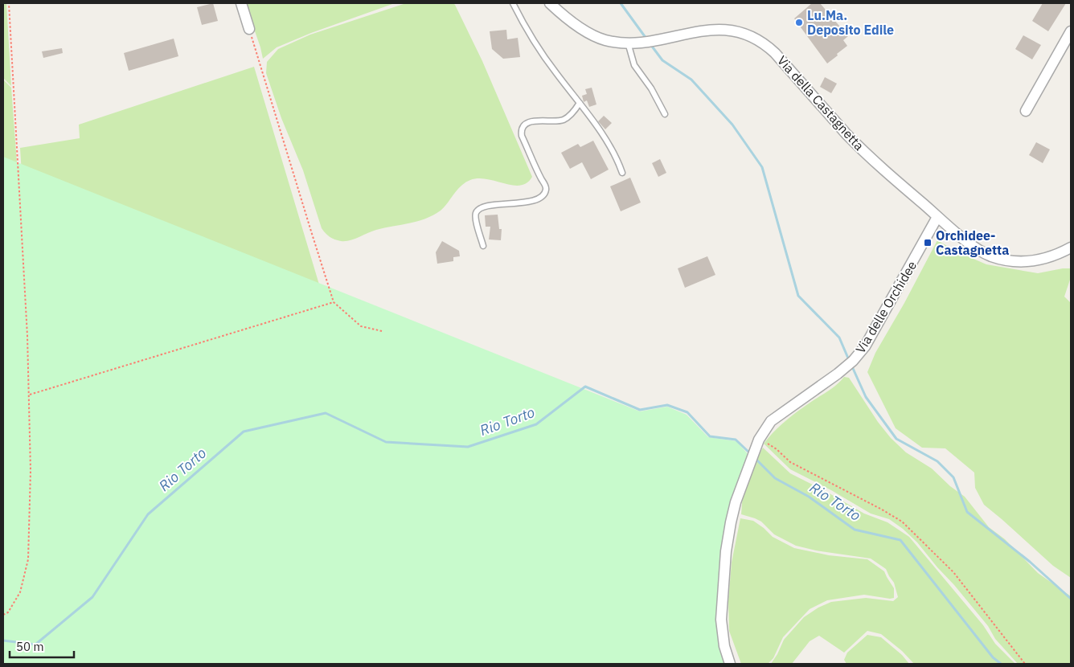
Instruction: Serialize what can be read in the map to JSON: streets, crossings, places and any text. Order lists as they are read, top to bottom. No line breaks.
{"streets":{"street":["Via della Castagnetta","Via delle Orchidee"]},"crossings":[["Via della Castagnetta","Via delle Orchidee"]],"water":["Rio Torto"],"places":{"other":["Lu.Ma. Deposito Edile"],"transit":["Orchidee- Castagnetta"]},"scale_bar":"50 m"}
